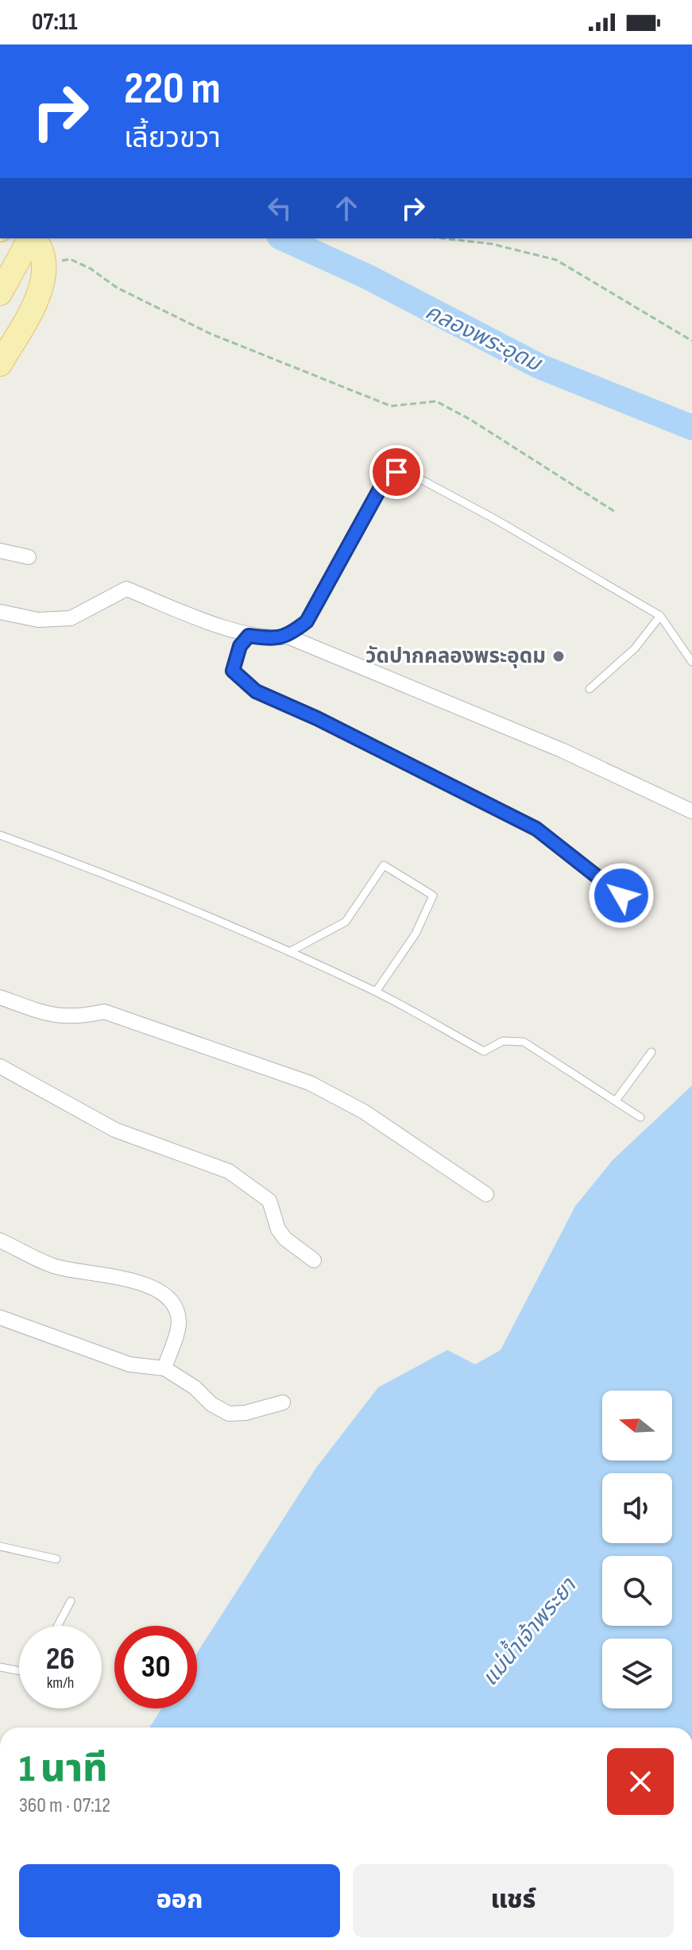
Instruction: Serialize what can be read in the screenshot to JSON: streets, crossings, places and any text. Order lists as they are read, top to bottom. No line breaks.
{"water":["คลองพระอุดม","แม่น้ำเจ้าพระยา"],"places":["วัดปากคลองพระอุดม"],"north":"left","page":{"status":"07:11","turn":["220 m","เลี้ยวขวา"],"speed":"26 km/h","limit":"30","heading":["1 นาที","360 m · 07:12"],"buttons":["ออก","แชร์"]}}
